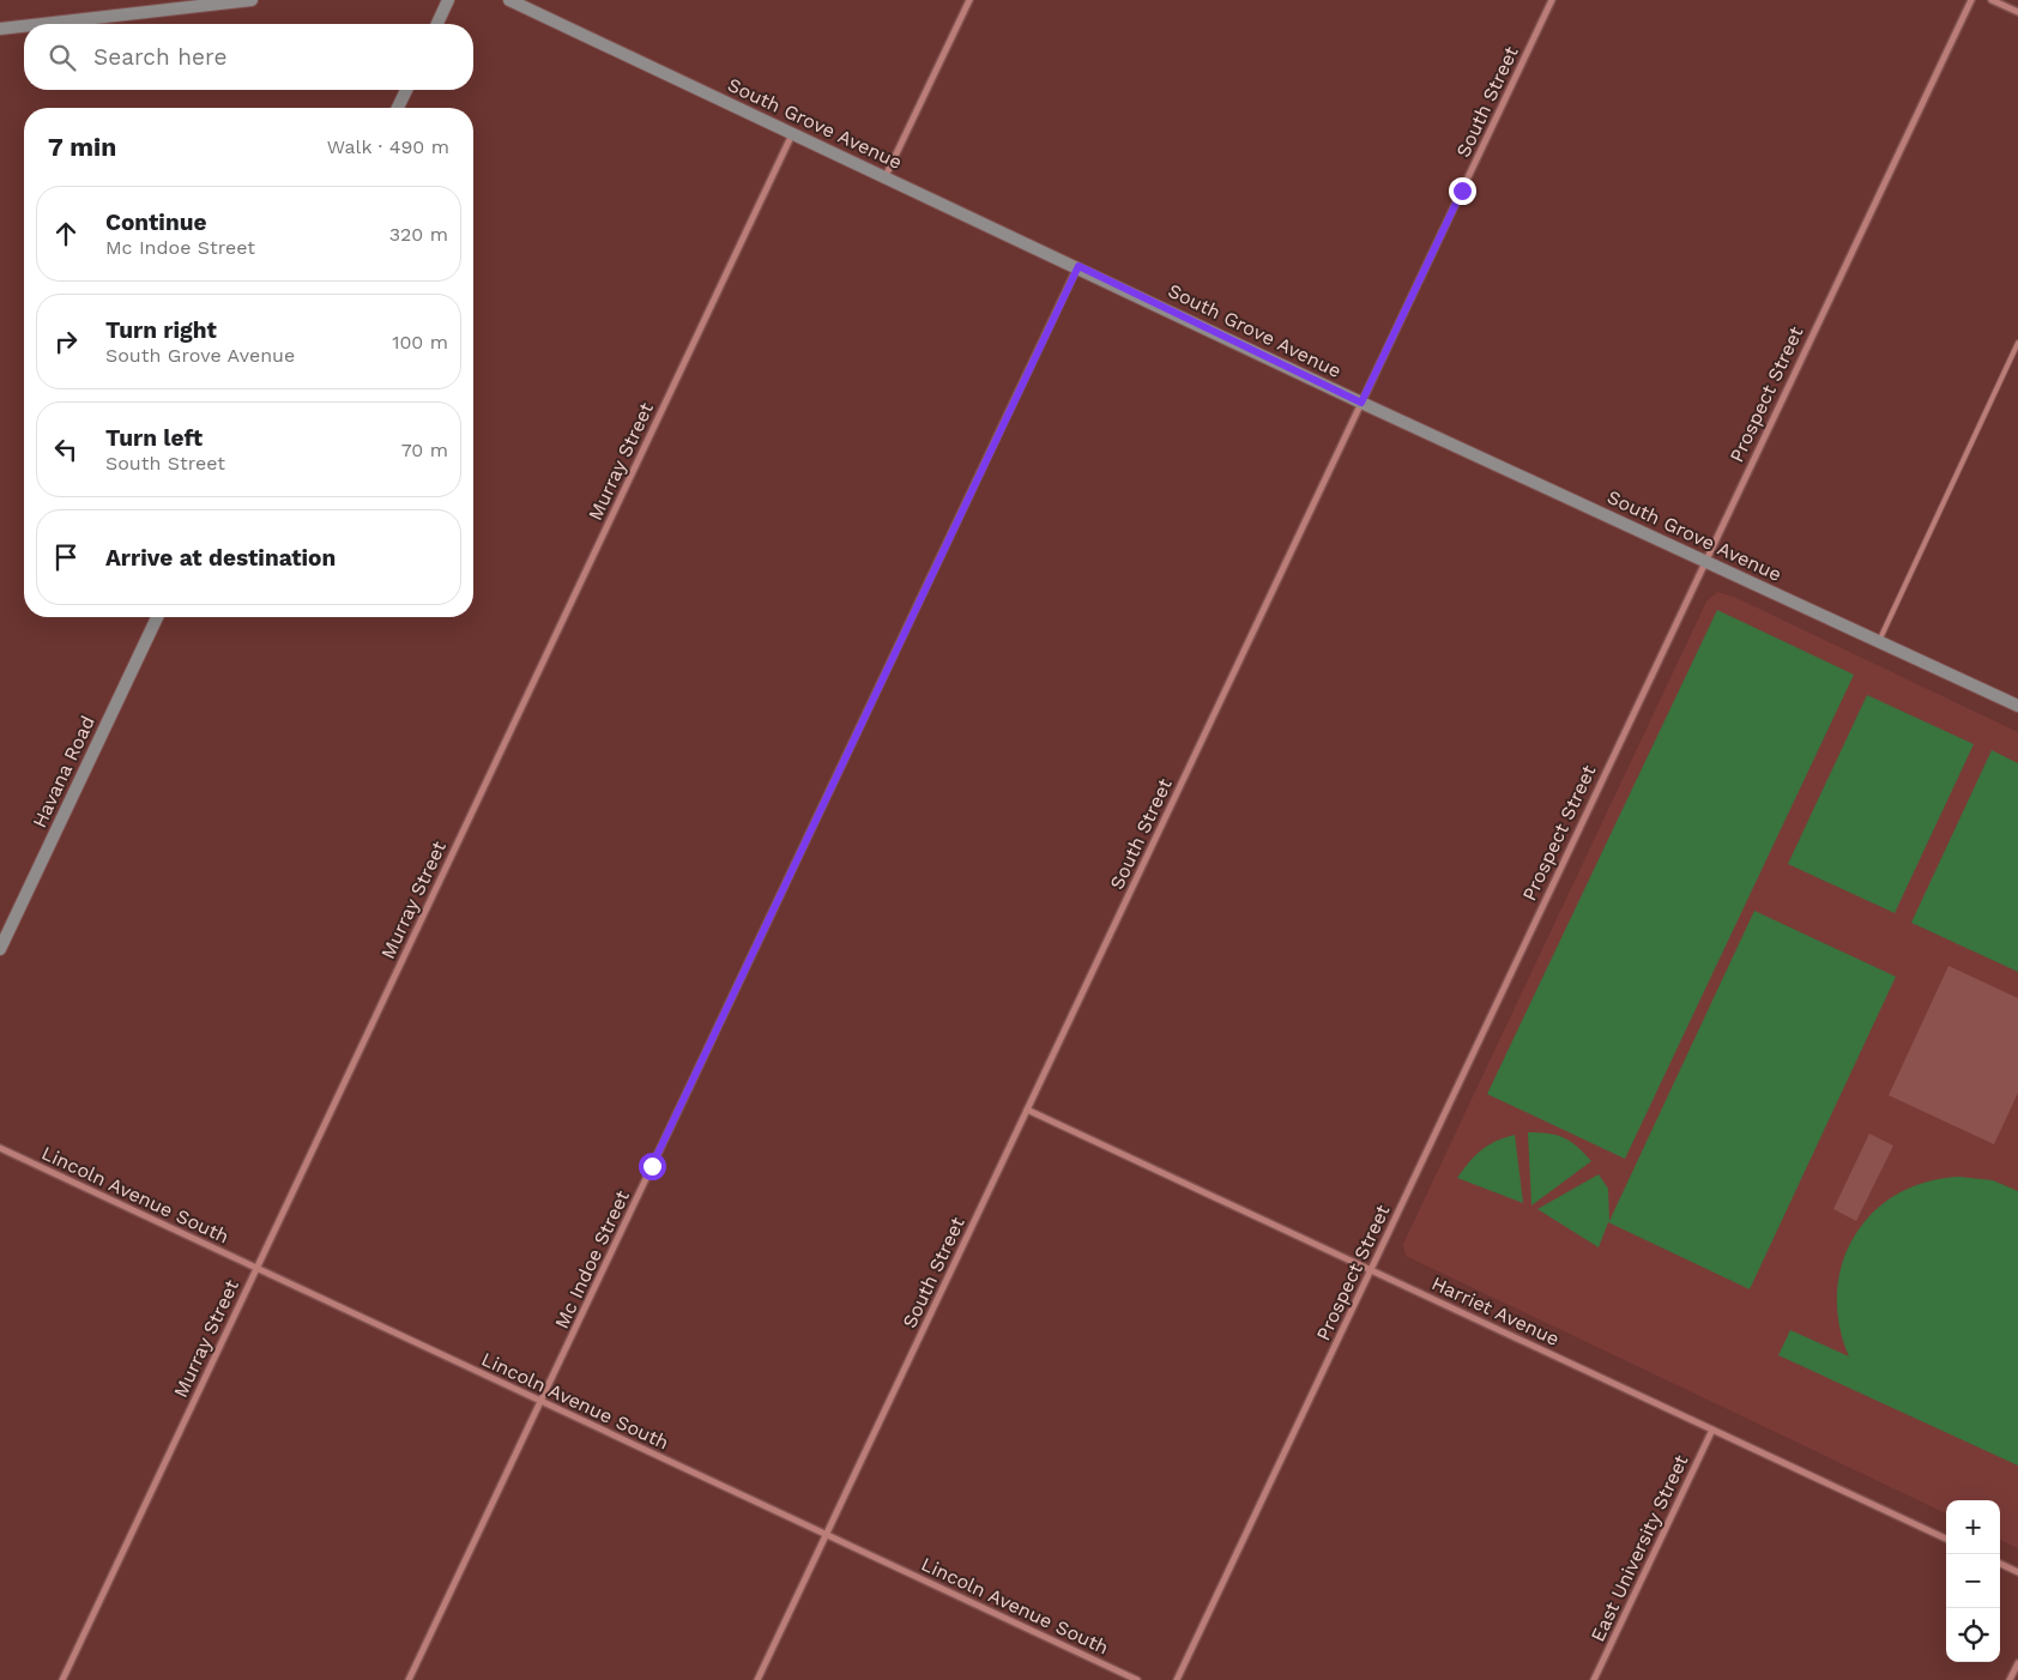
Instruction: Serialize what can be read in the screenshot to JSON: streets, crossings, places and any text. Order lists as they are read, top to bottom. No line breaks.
{"streets":{"street":["South Street","South Grove Avenue","Prospect Street","Murray Street","Havana Road","Lincoln Avenue South","Mc Indoe Street","Harriet Avenue","East University Street"]},"crossings":[["South Street","South Grove Avenue"],["South Street","Lincoln Avenue South"],["South Street","Harriet Avenue"],["South Grove Avenue","Prospect Street"],["South Grove Avenue","Murray Street"],["South Grove Avenue","Mc Indoe Street"],["Prospect Street","Harriet Avenue"],["Murray Street","Lincoln Avenue South"],["Lincoln Avenue South","Mc Indoe Street"],["Harriet Avenue","East University Street"]],"page":{"search":"Search here","heading":["7 min","Walk · 490 m"],"list":[["Continue","Mc Indoe Street","320 m"],["Turn right","South Grove Avenue","100 m"],["Turn left","South Street","70 m"],"Arrive at destination"],"map_buttons":["+","−"]}}
